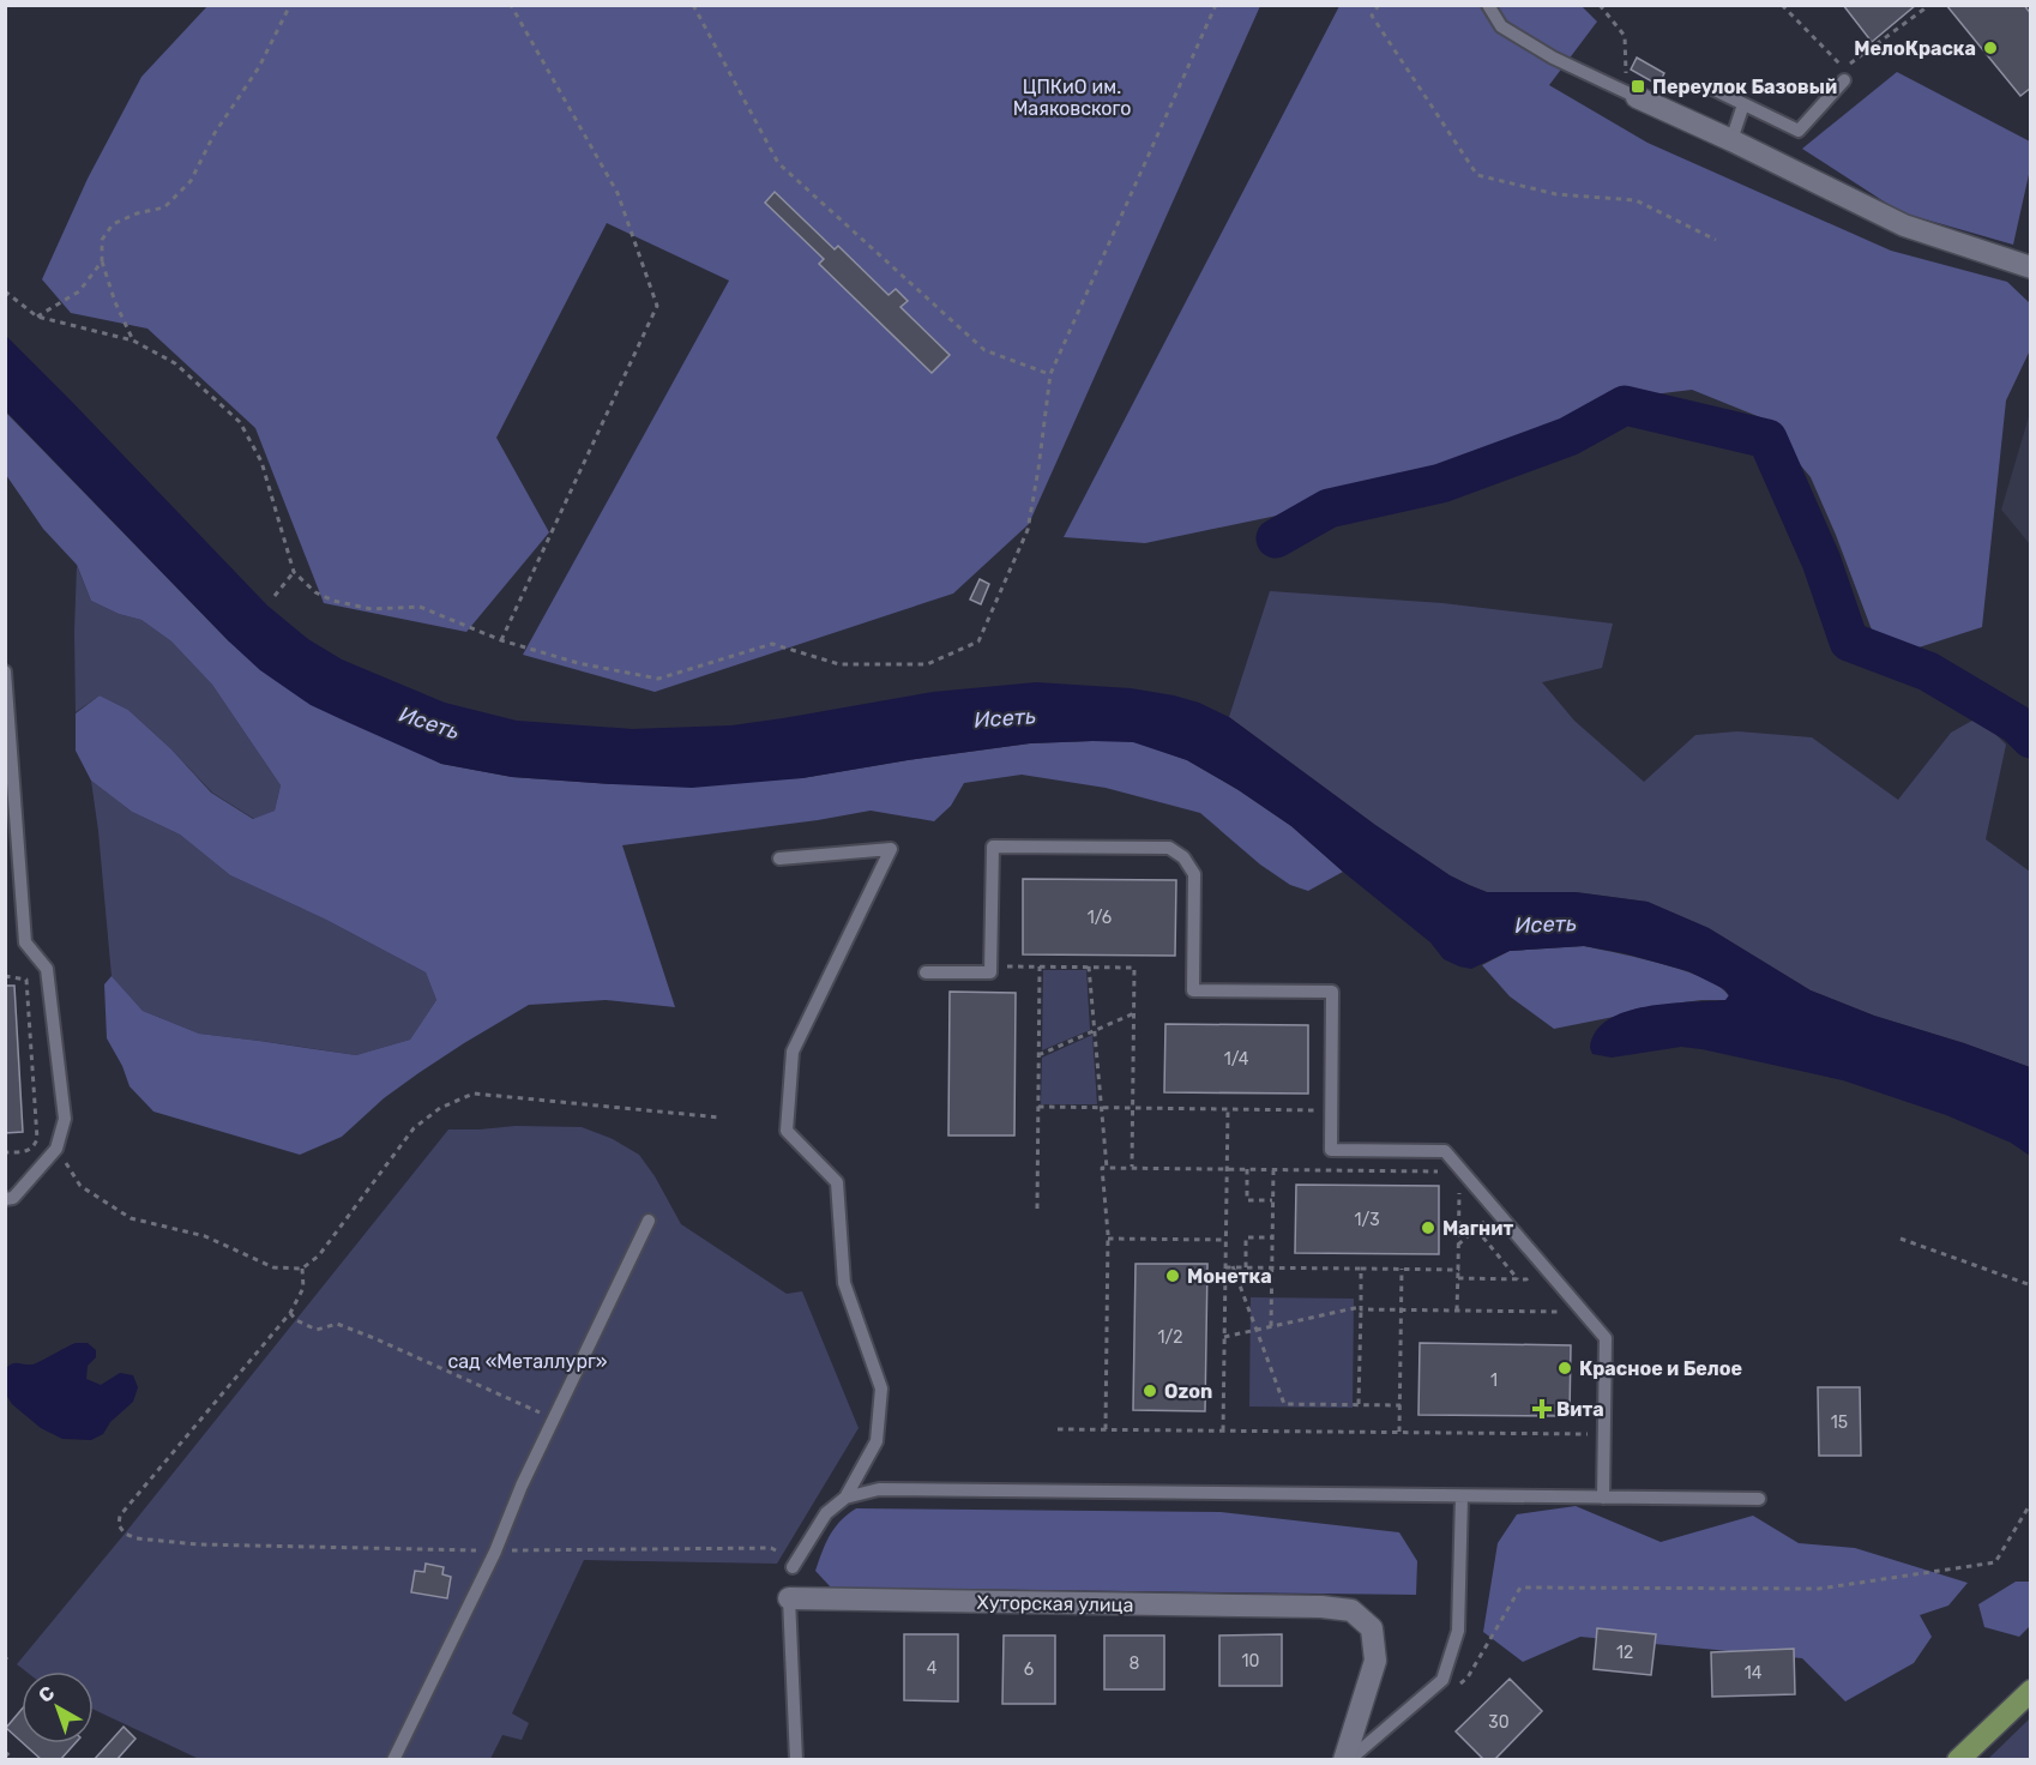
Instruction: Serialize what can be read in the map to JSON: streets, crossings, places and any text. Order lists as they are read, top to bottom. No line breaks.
{"streets":{"street":["Хуторская улица"]},"water":["Исеть"],"parks":["ЦПКиО им. Маяковского","сад «Металлург»"],"places":{"other":["МелоКраска","Магнит","Монетка","Красное и Белое","Ozon"],"transit":["Переулок Базовый"],"health":["Вита"]},"house_numbers":["1/6","1/4","1/3","1/2","1","15","12","10","8","4","6","14","30"],"north":"top left"}
